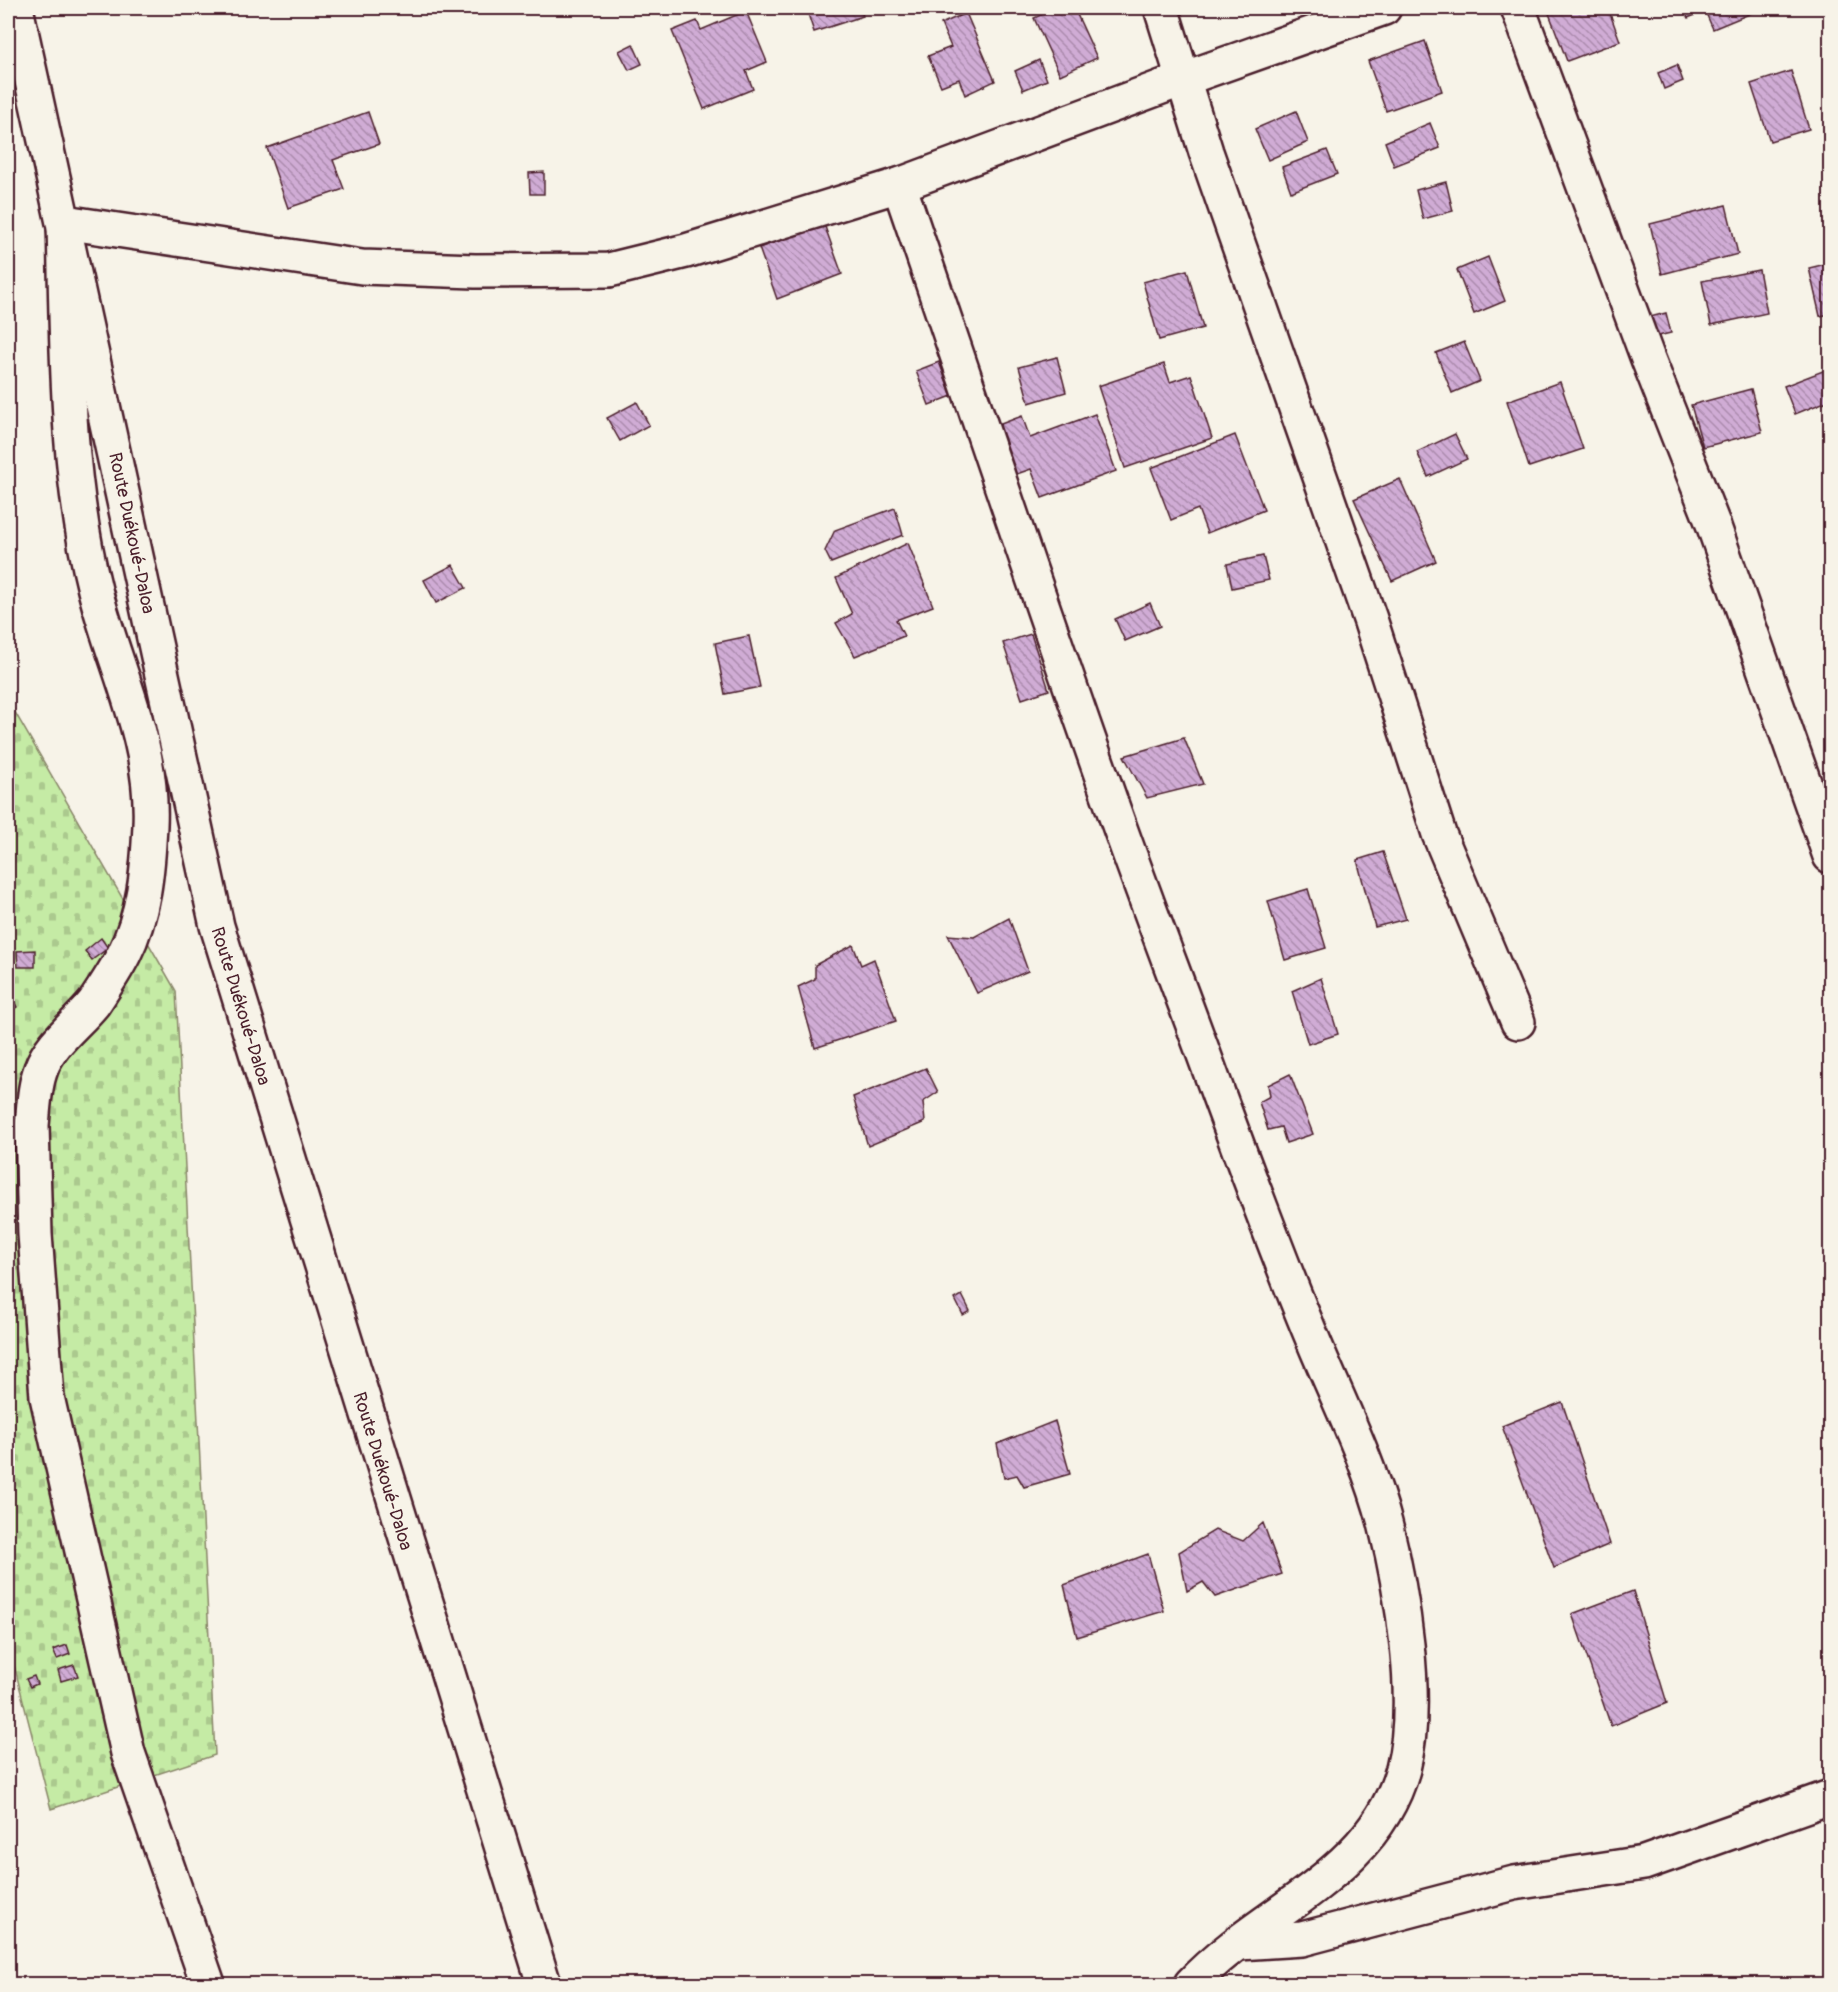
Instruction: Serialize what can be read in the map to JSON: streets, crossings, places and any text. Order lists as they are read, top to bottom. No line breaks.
{"streets":{"main road":["Route Duékoué-Daloa"]}}
